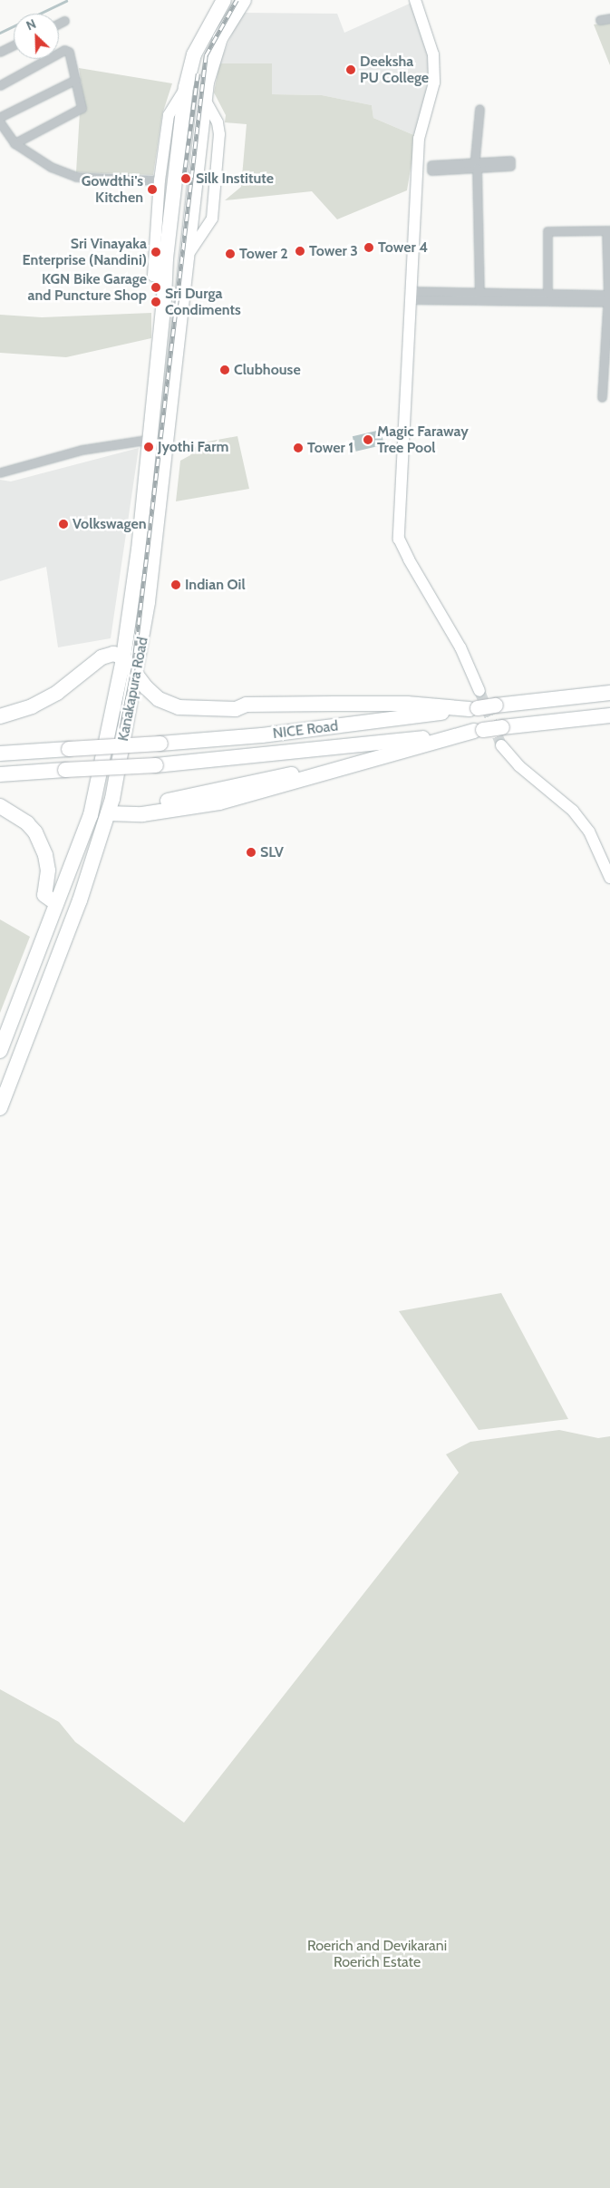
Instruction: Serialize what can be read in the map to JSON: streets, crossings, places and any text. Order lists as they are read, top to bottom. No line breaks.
{"streets":{"highway":["Kanakapura Road","NICE Road"]},"parks":["Roerich and Devikarani Roerich Estate"],"places":["Deeksha PU College","Silk Institute","Gowdthi's Kitchen","Tower 4","Tower 3","Sri Vinayaka Enterprise (Nandini)","Tower 2","KGN Bike Garage and Puncture Shop","Sri Durga Condiments","Clubhouse","Magic Faraway Tree Pool","Jyothi Farm","Tower 1","Volkswagen","Indian Oil","SLV"],"north":"top left"}
